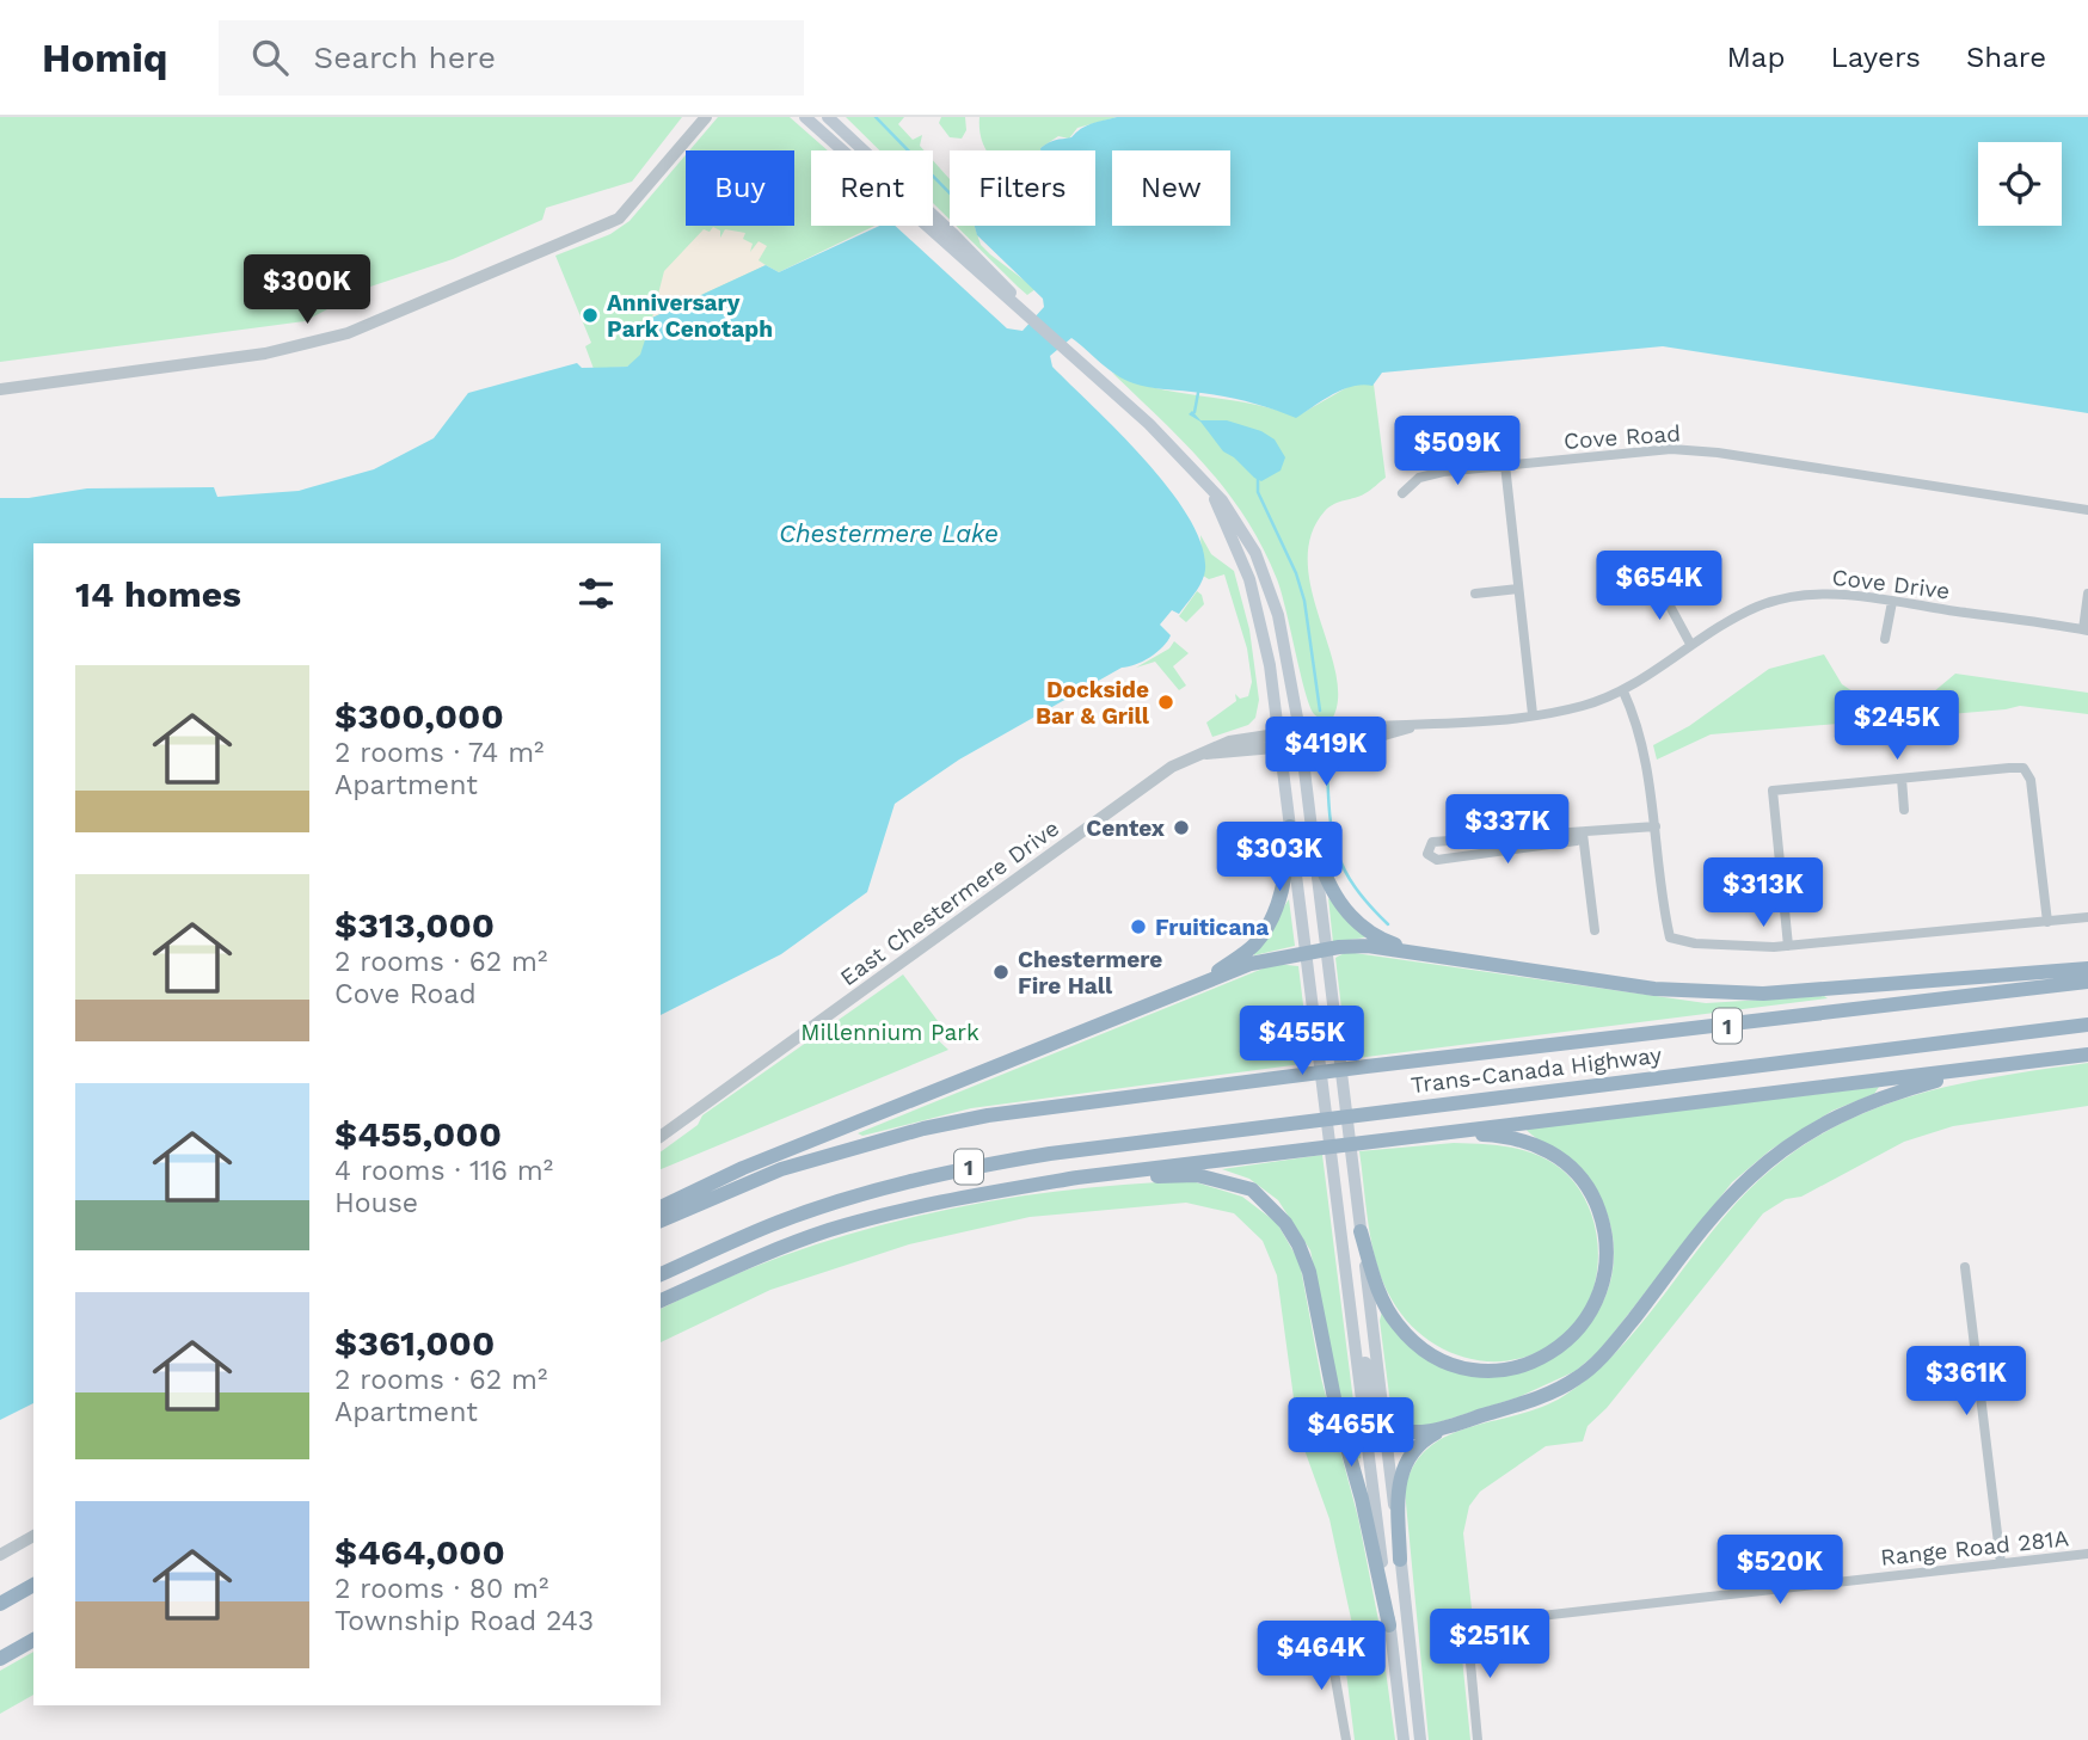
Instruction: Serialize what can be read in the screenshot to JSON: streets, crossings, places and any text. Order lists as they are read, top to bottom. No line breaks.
{"streets":{"highway":["1","Trans-Canada Highway"],"street":["Cove Road","Cove Drive","East Chestermere Drive","Range Road 281A"]},"crossings":[["Cove Drive","East Chestermere Drive"]],"water":["Chestermere Lake"],"parks":["Millennium Park"],"places":["Anniversary Park Cenotaph","Dockside Bar & Grill","Centex","Fruiticana","Chestermere Fire Hall"],"page":{"header":"Homiq","search":"Search here","nav":["Map","Layers","Share"],"chip":["Buy","Rent","Filters","New"],"price":["$300K","$509K","$654K","$245K","$419K","$337K","$303K","$313K","$455K","$361K","$465K","$520K","$251K","$464K"],"heading":"14 homes","list":[{"name":"$300,000","note":"2 rooms · 74 m² · Apartment"},{"name":"$313,000","note":"2 rooms · 62 m² · Cove Road"},{"name":"$455,000","note":"4 rooms · 116 m² · House"},{"name":"$361,000","note":"2 rooms · 62 m² · Apartment"},{"name":"$464,000","note":"2 rooms · 80 m² · Township Road 243"}]}}
